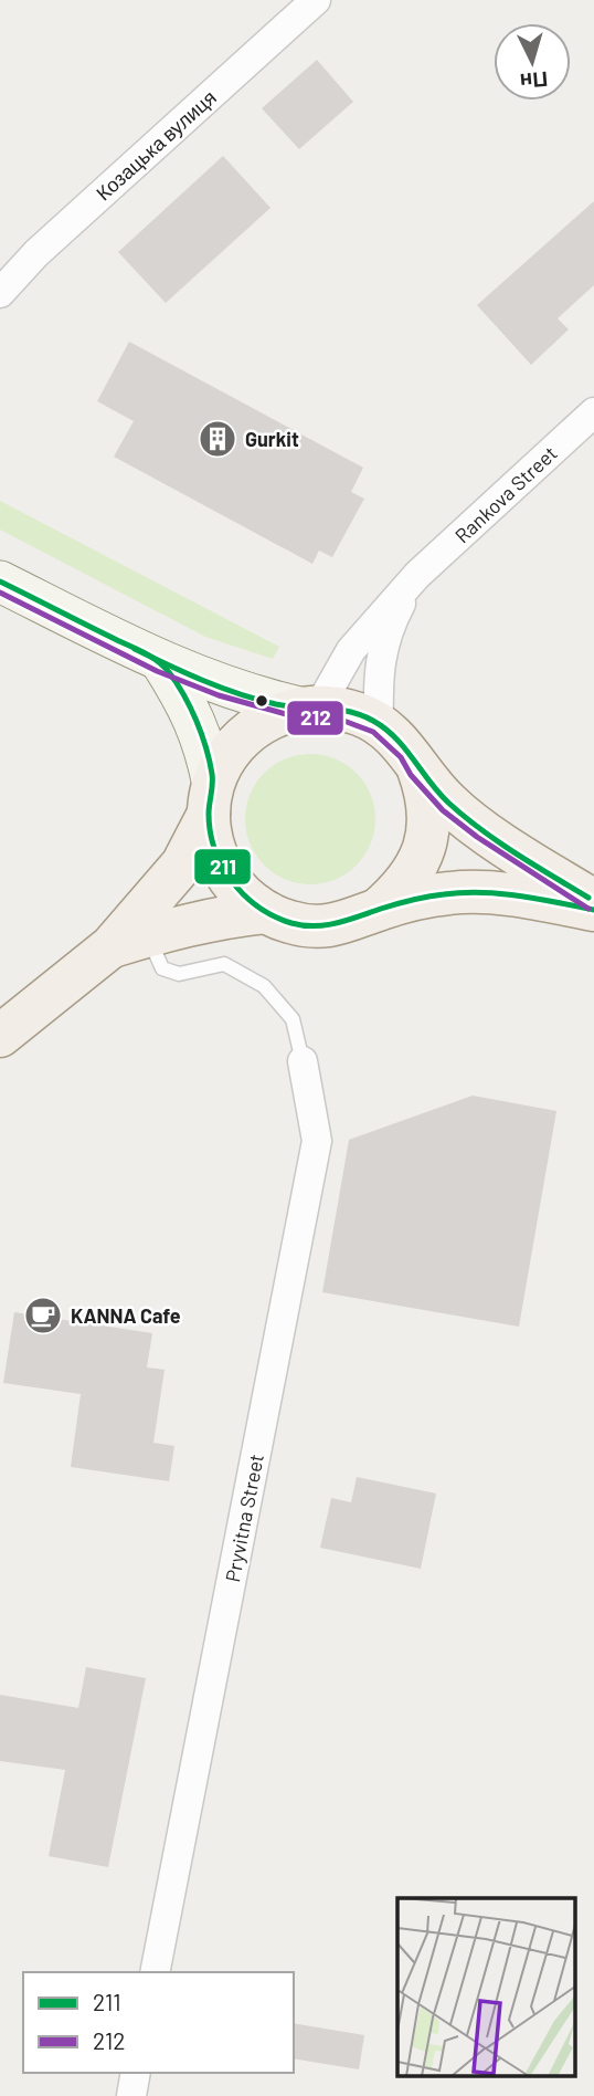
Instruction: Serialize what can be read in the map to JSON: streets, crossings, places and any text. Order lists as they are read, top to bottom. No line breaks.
{"streets":{"street":["Козацька вулиця","Rankova Street","Pryvitna Street"]},"places":{"building":["Gurkit"],"cafe":["KANNA Cafe"]},"lines":["transit line 211","transit line 212"],"legend":["211","212"],"north":"bottom"}
